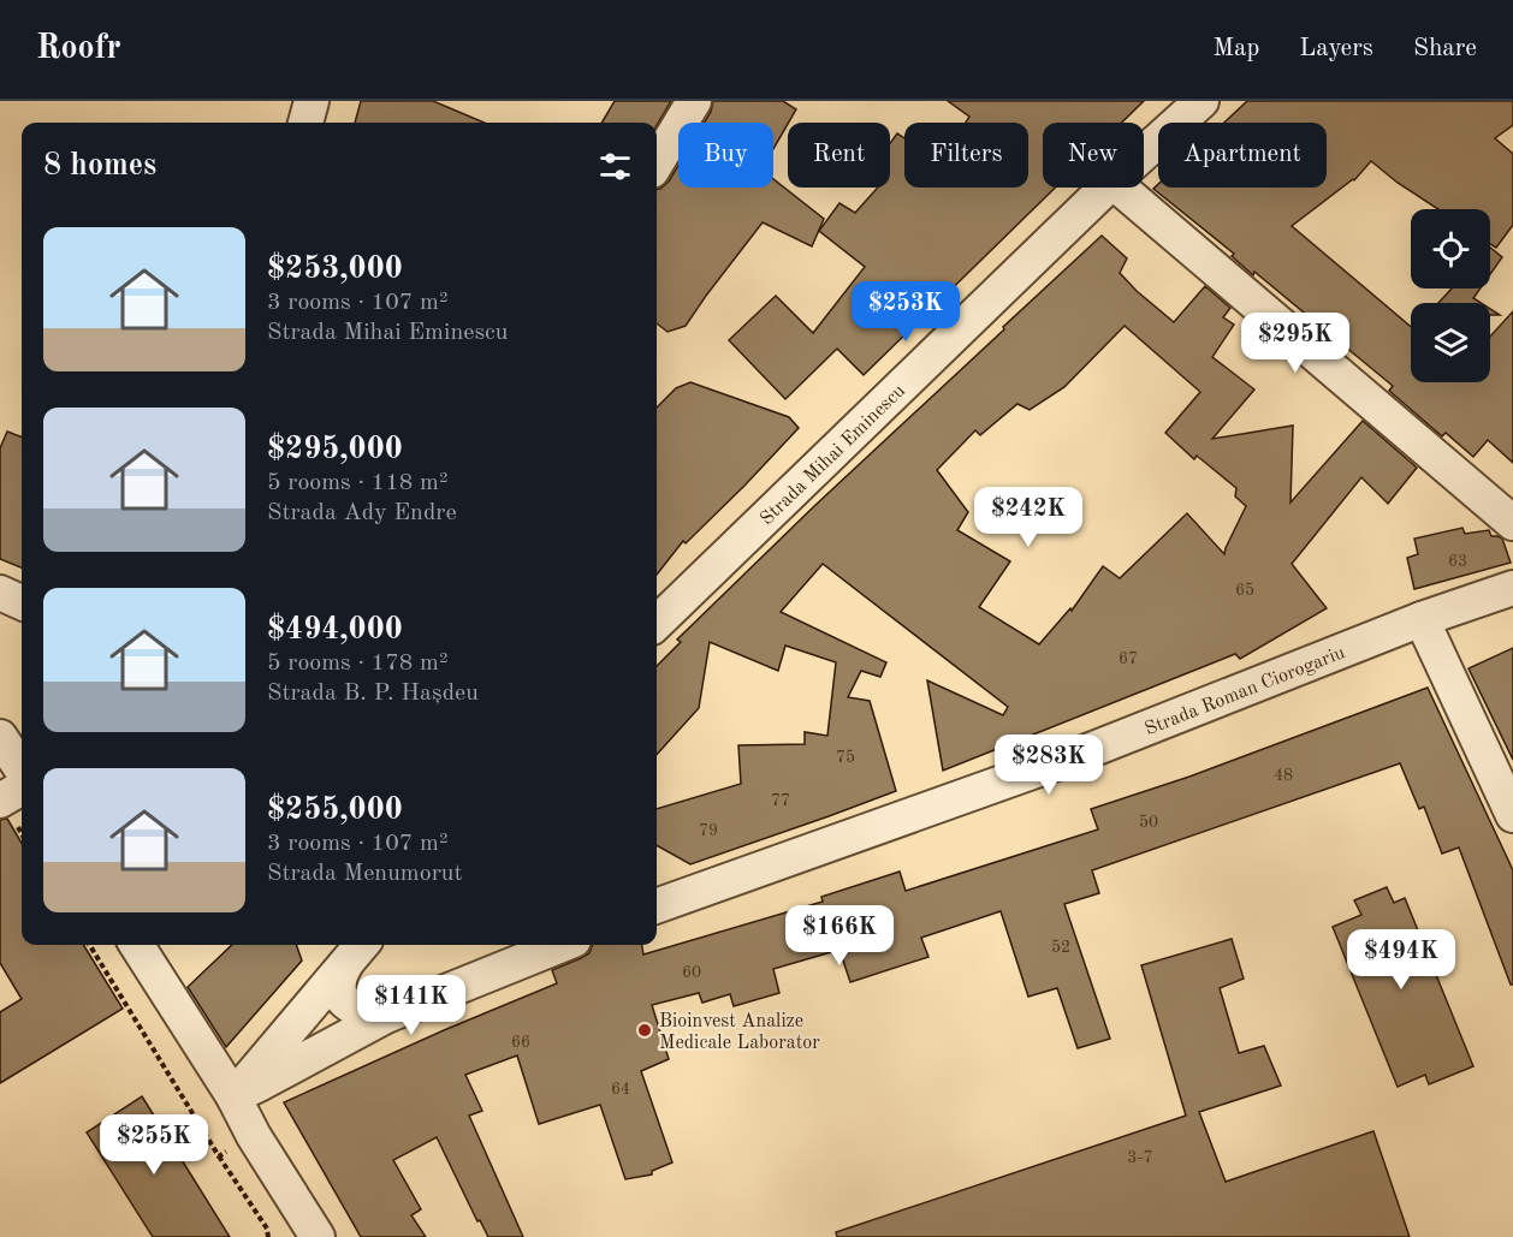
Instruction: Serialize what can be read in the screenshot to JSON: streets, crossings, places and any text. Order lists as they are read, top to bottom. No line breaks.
{"streets":{"street":["Strada Mihai Eminescu","Strada Roman Ciorogariu"]},"places":["Bioinvest Analize Medicale Laborator"],"house_numbers":["63","65","67","75","48","77","50","79","52","60","66","64","3-7"],"page":{"header":"Roofr","nav":["Map","Layers","Share"],"chip":["Buy","Rent","Filters","New","Apartment"],"heading":"8 homes","list":[{"name":"$253,000","note":"3 rooms · 107 m² · Strada Mihai Eminescu"},{"name":"$295,000","note":"5 rooms · 118 m² · Strada Ady Endre"},{"name":"$494,000","note":"5 rooms · 178 m² · Strada B. P. Hașdeu"},{"name":"$255,000","note":"3 rooms · 107 m² · Strada Menumorut"}],"price":["$253K","$295K","$242K","$283K","$166K","$494K","$141K","$255K"]}}
